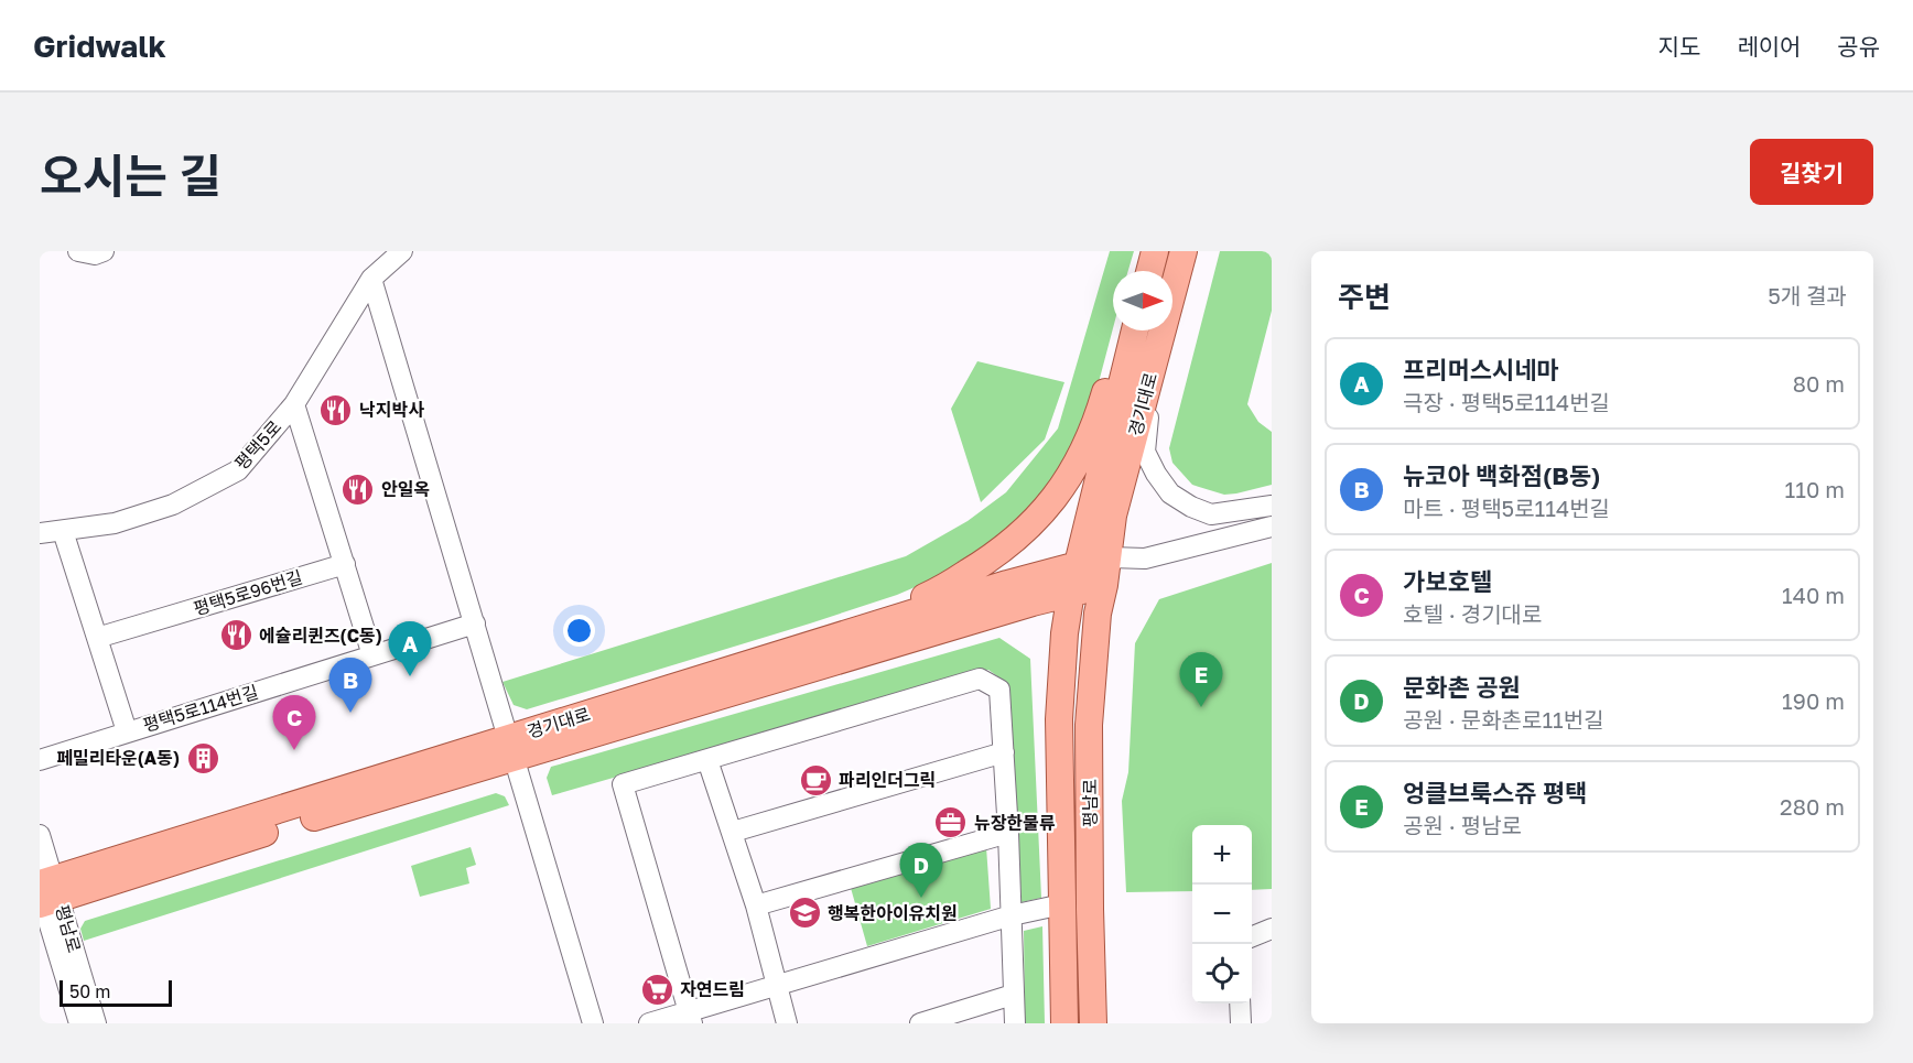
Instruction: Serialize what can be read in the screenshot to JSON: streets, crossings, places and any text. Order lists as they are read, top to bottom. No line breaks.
{"streets":{"main road":["경기대로","평남로"],"street":["평택5로","평택5로96번길","평택5로114번길"]},"crossings":[["경기대로","평남로"]],"places":{"restaurant":["낙지박사","안일옥","에슐리퀸즈(C동)"],"building":["페밀리타운(A동)"],"cafe":["파리인더그릭"],"office":["뉴장한물류"],"school or university":["행복한아이유치원"],"supermarket":["자연드림"]},"scale_bar":"50 m","north":"right","page":{"header":"Gridwalk","nav":["지도","레이어","공유"],"title":"오시는 길","buttons":"길찾기","heading":["주변","5개 결과"],"list":[{"mark":"A","name":"프리머스시네마","note":"극장 · 평택5로114번길","value":"80 m"},{"mark":"B","name":"뉴코아 백화점(B동)","note":"마트 · 평택5로114번길","value":"110 m"},{"mark":"C","name":"가보호텔","note":"호텔 · 경기대로","value":"140 m"},{"mark":"D","name":"문화촌 공원","note":"공원 · 문화촌로11번길","value":"190 m"},{"mark":"E","name":"엉클브룩스쥬 평택","note":"공원 · 평남로","value":"280 m"}],"pins":["A","E","B","C","D"],"map_buttons":["+","−"],"scale":"50 m"}}
